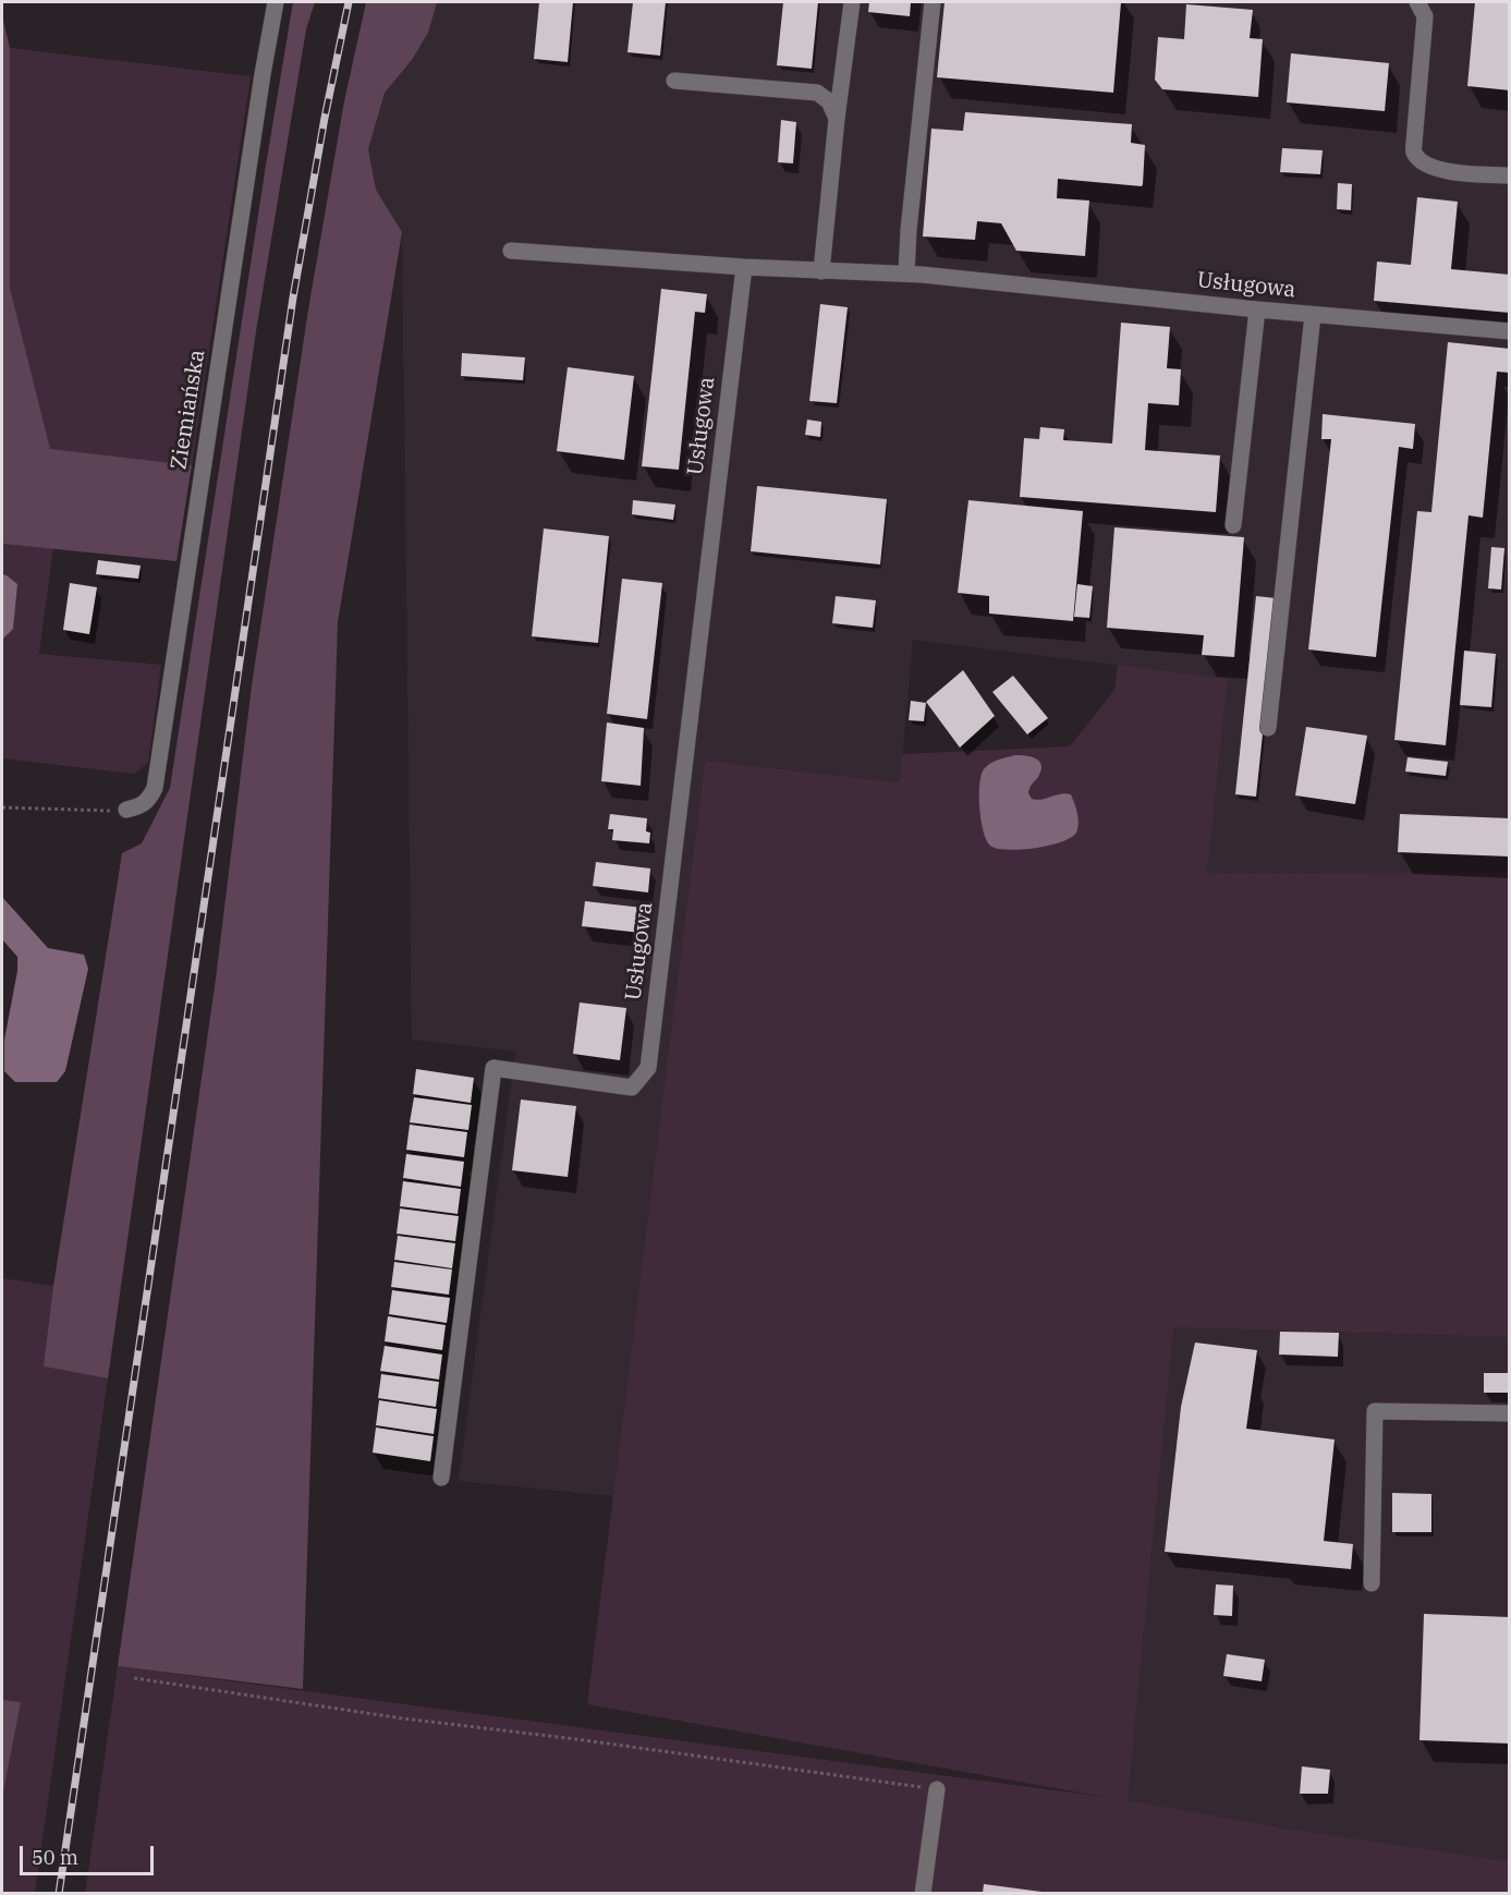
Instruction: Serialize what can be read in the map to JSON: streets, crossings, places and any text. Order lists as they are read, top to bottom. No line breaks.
{"streets":{"street":["Usługowa","Ziemiańska"]},"scale_bar":"50 m"}
